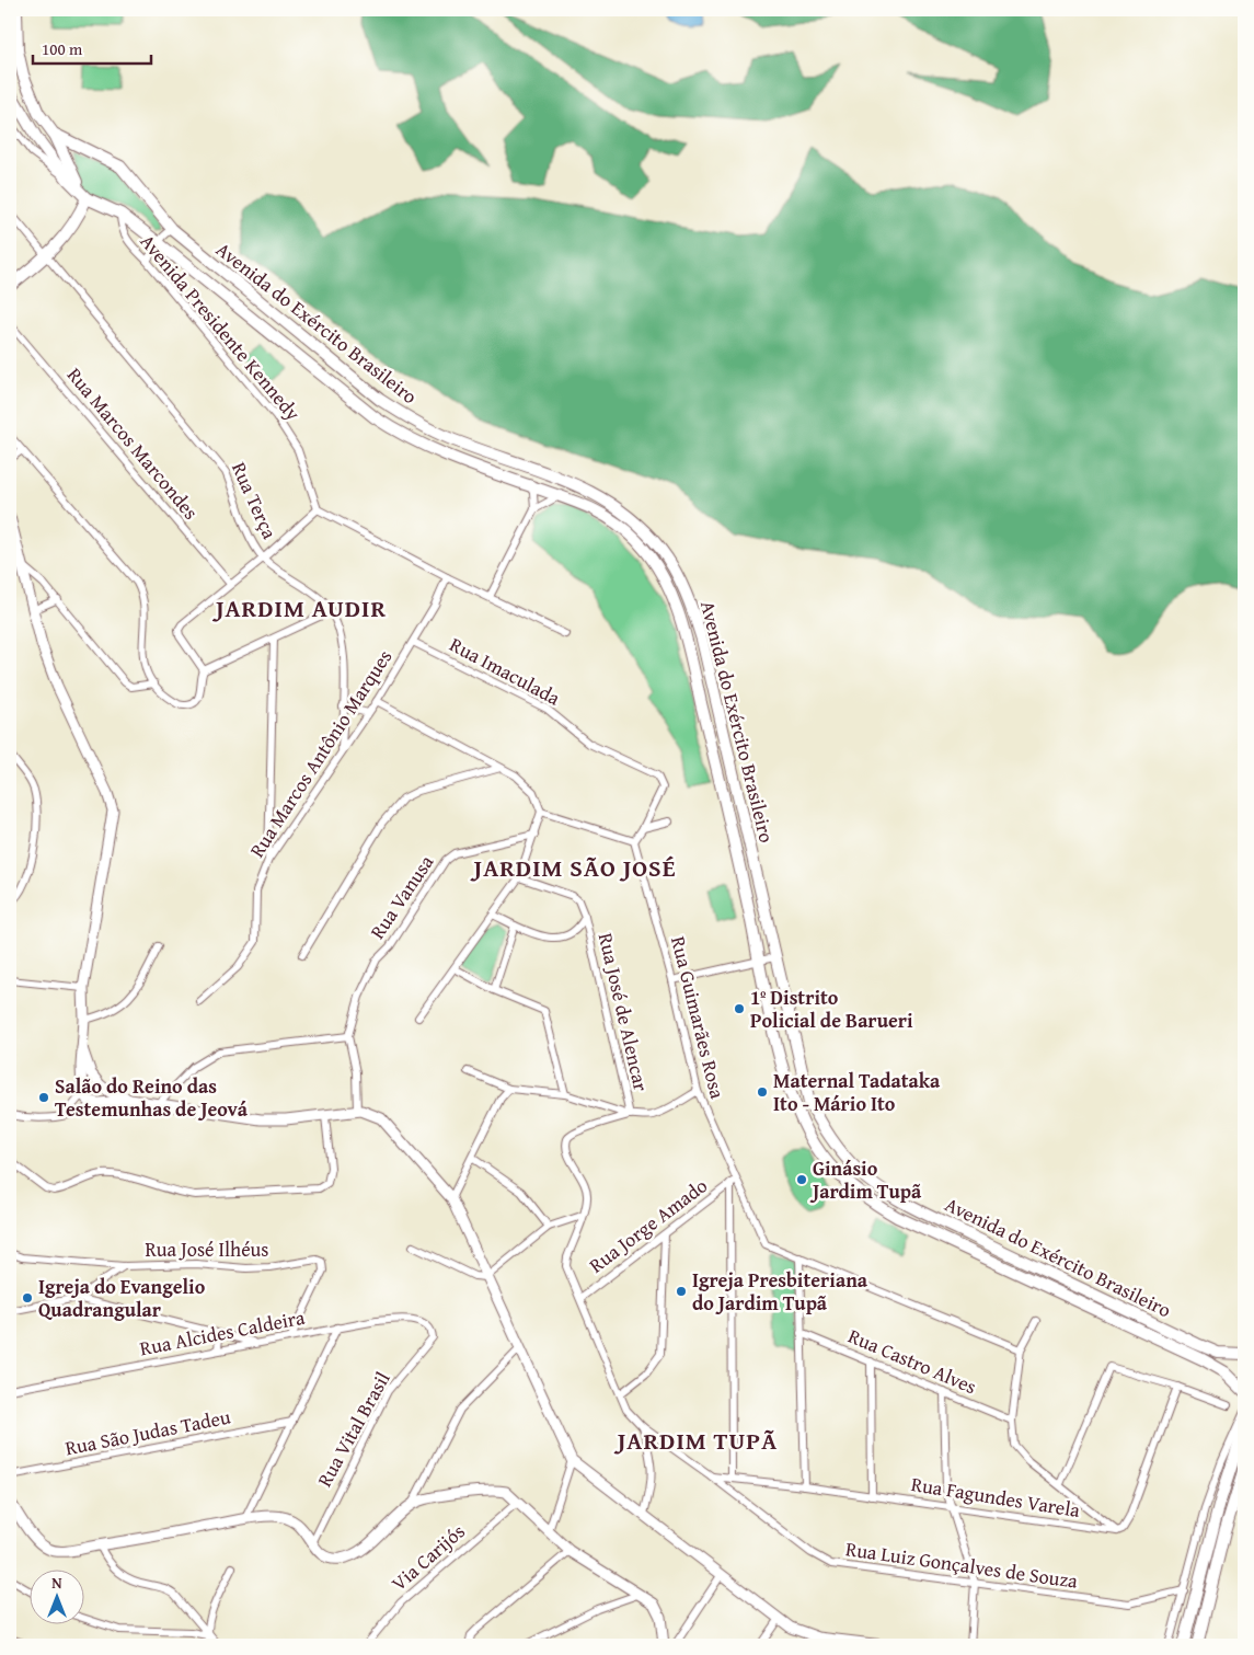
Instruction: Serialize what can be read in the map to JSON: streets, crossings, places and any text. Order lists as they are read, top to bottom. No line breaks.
{"streets":{"main road":["Avenida do Exército Brasileiro"],"street":["Avenida Presidente Kennedy","Rua Marcos Marcondes","Rua Terça","Rua Imaculada","Rua Marcos Antônio Marques","Rua Vanusa","Rua José de Alencar","Rua Guimarães Rosa","Rua Jorge Amado","Rua José Ilhéus","Rua Alcides Caldeira","Rua Castro Alves","Rua Vital Brasil","Rua São Judas Tadeu","Rua Fagundes Varela","Via Carijós","Rua Luiz Gonçalves de Souza"]},"crossings":[["Avenida do Exército Brasileiro","Avenida Presidente Kennedy"],["Rua Terça","Rua Marcos Antônio Marques"],["Rua Imaculada","Rua Marcos Antônio Marques"],["Rua Imaculada","Rua Guimarães Rosa"],["Rua José de Alencar","Rua Luiz Gonçalves de Souza"],["Rua Guimarães Rosa","Rua Jorge Amado"],["Rua Guimarães Rosa","Rua Luiz Gonçalves de Souza"],["Rua Jorge Amado","Rua Luiz Gonçalves de Souza"],["Rua José Ilhéus","Rua Alcides Caldeira"],["Rua Alcides Caldeira","Rua Vital Brasil"],["Rua Fagundes Varela","Rua Luiz Gonçalves de Souza"]],"districts":["JARDIM AUDIR","JARDIM SÃO JOSÉ","JARDIM TUPÃ"],"places":["1º Distrito Policial de Barueri","Maternal Tadataka Ito - Mário Ito","Salão do Reino das Testemunhas de Jeová","Ginásio Jardim Tupã","Igreja Presbiteriana do Jardim Tupã","Igreja do Evangelio Quadrangular"],"scale_bar":"100 m","north":"top"}
